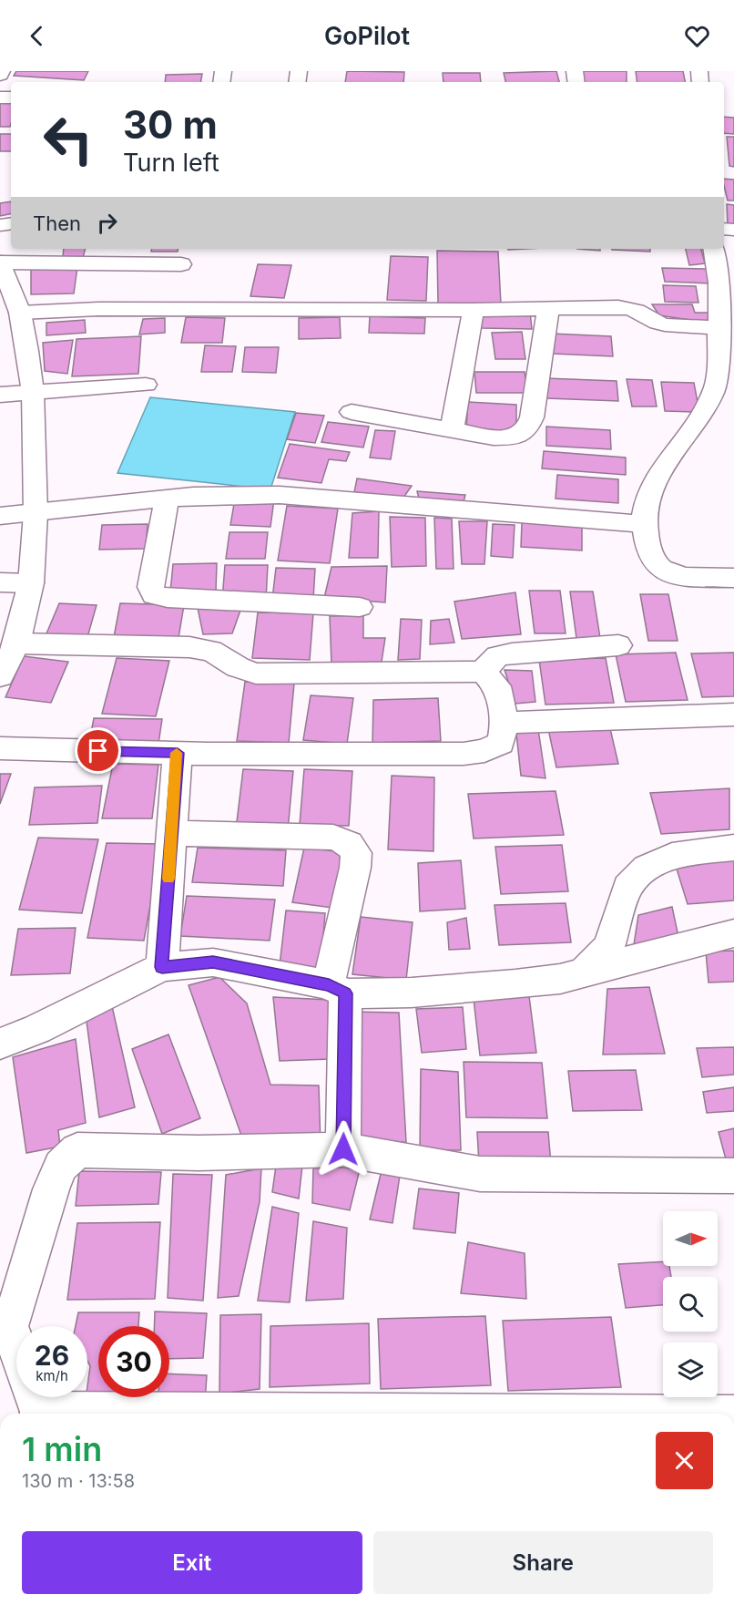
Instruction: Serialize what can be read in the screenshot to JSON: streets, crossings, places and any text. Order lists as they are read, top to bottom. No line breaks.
{"north":"right","page":{"header":"GoPilot","turn":["30 m","Turn left"],"then":"Then","speed":"26 km/h","limit":"30","heading":["1 min","130 m · 13:58"],"buttons":["Exit","Share"]}}
